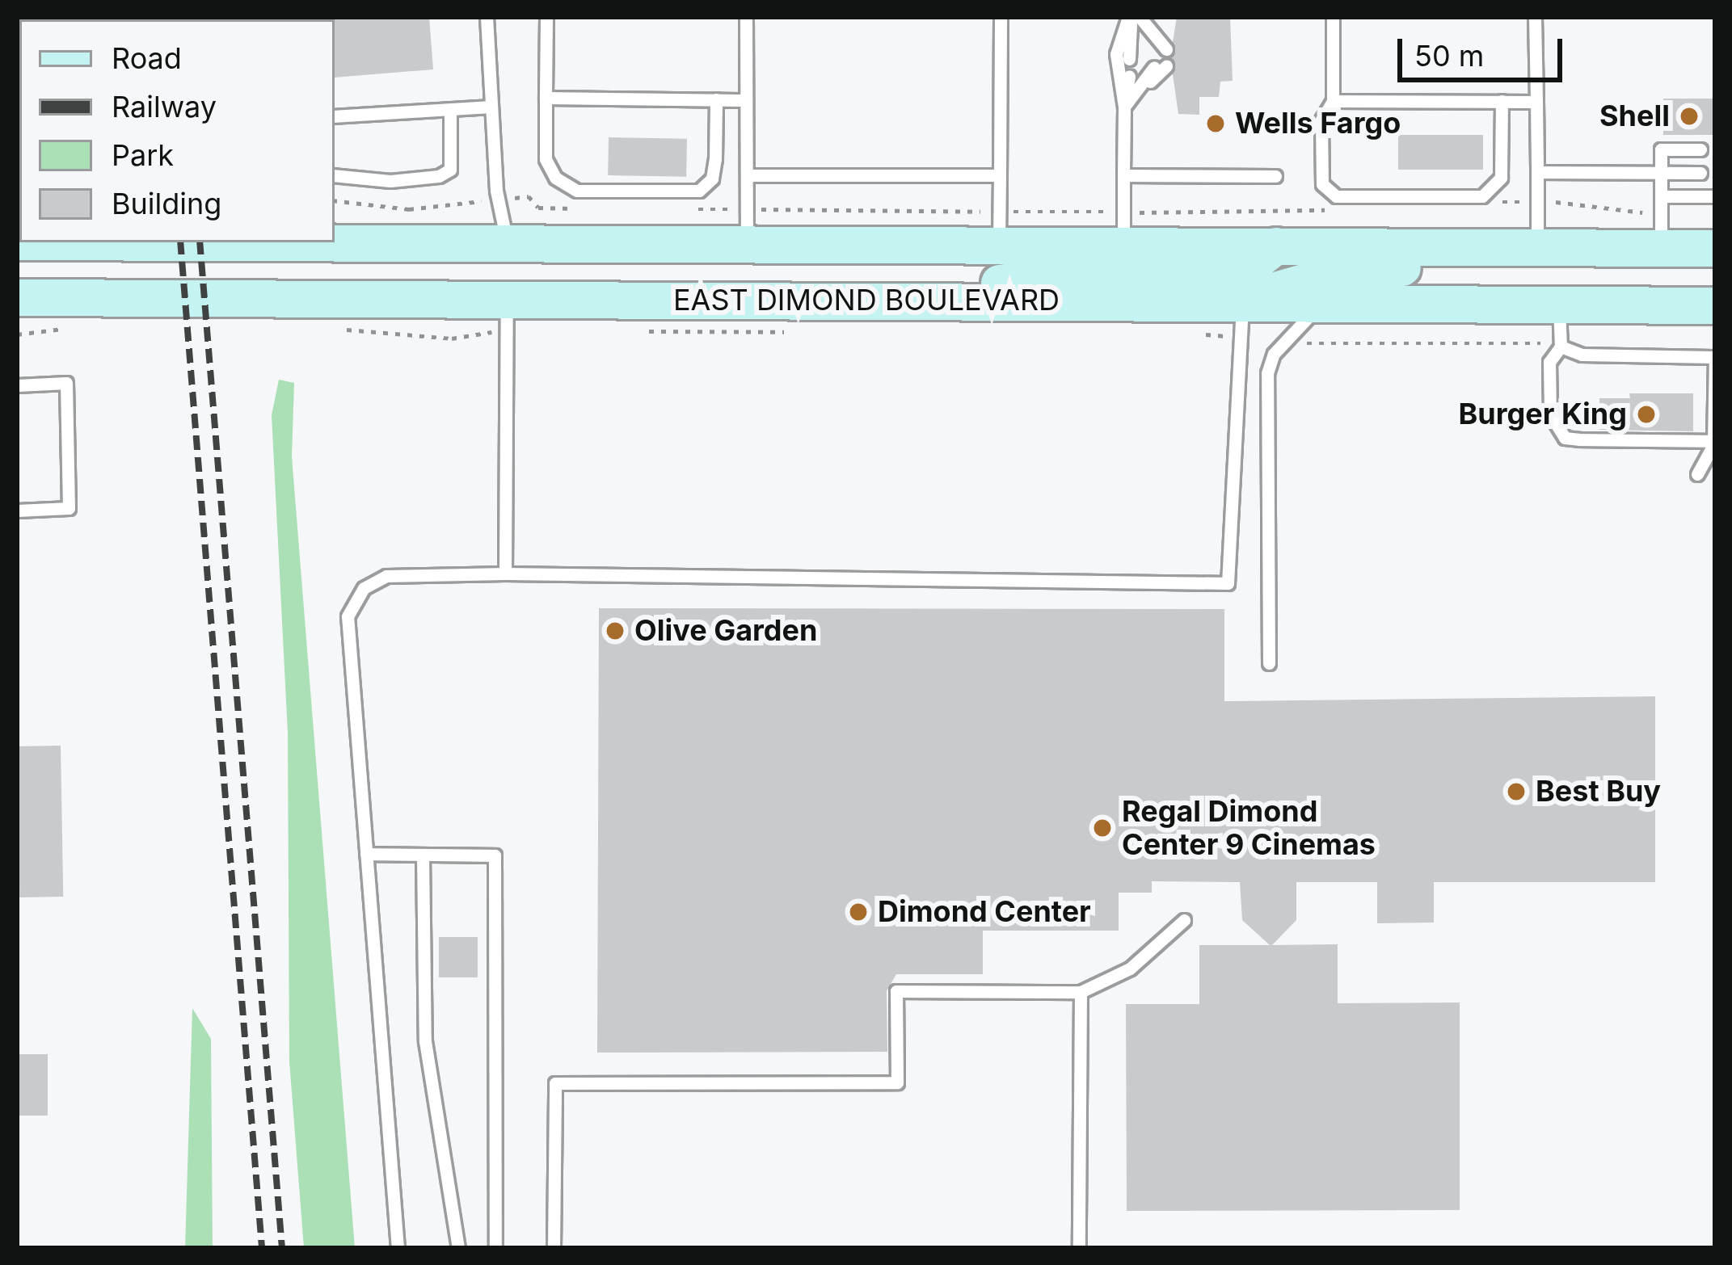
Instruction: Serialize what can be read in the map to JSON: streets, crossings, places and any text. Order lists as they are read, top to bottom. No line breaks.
{"streets":{"main road":["EAST DIMOND BOULEVARD"]},"places":["Shell","Wells Fargo","Burger King","Olive Garden","Best Buy","Regal Dimond Center 9 Cinemas","Dimond Center"],"legend":["Road","Railway","Park","Building"],"scale_bar":"50 m"}
